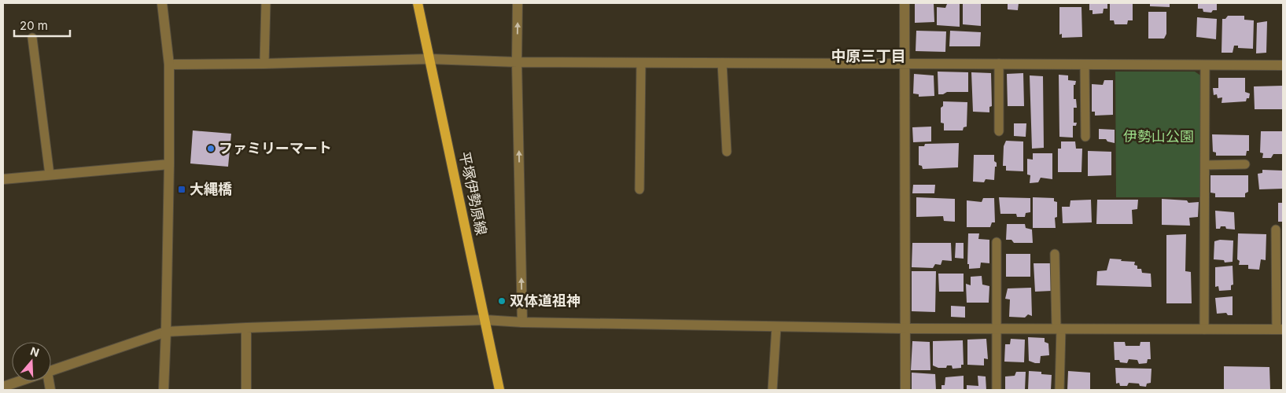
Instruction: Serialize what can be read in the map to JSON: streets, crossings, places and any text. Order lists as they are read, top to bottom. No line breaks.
{"streets":{"main road":["平塚伊勢原線"]},"districts":["中原三丁目"],"parks":["伊勢山公園"],"places":{"other":["ファミリーマート","双体道祖神"],"transit":["大縄橋"]},"scale_bar":"20 m","north":"top"}
